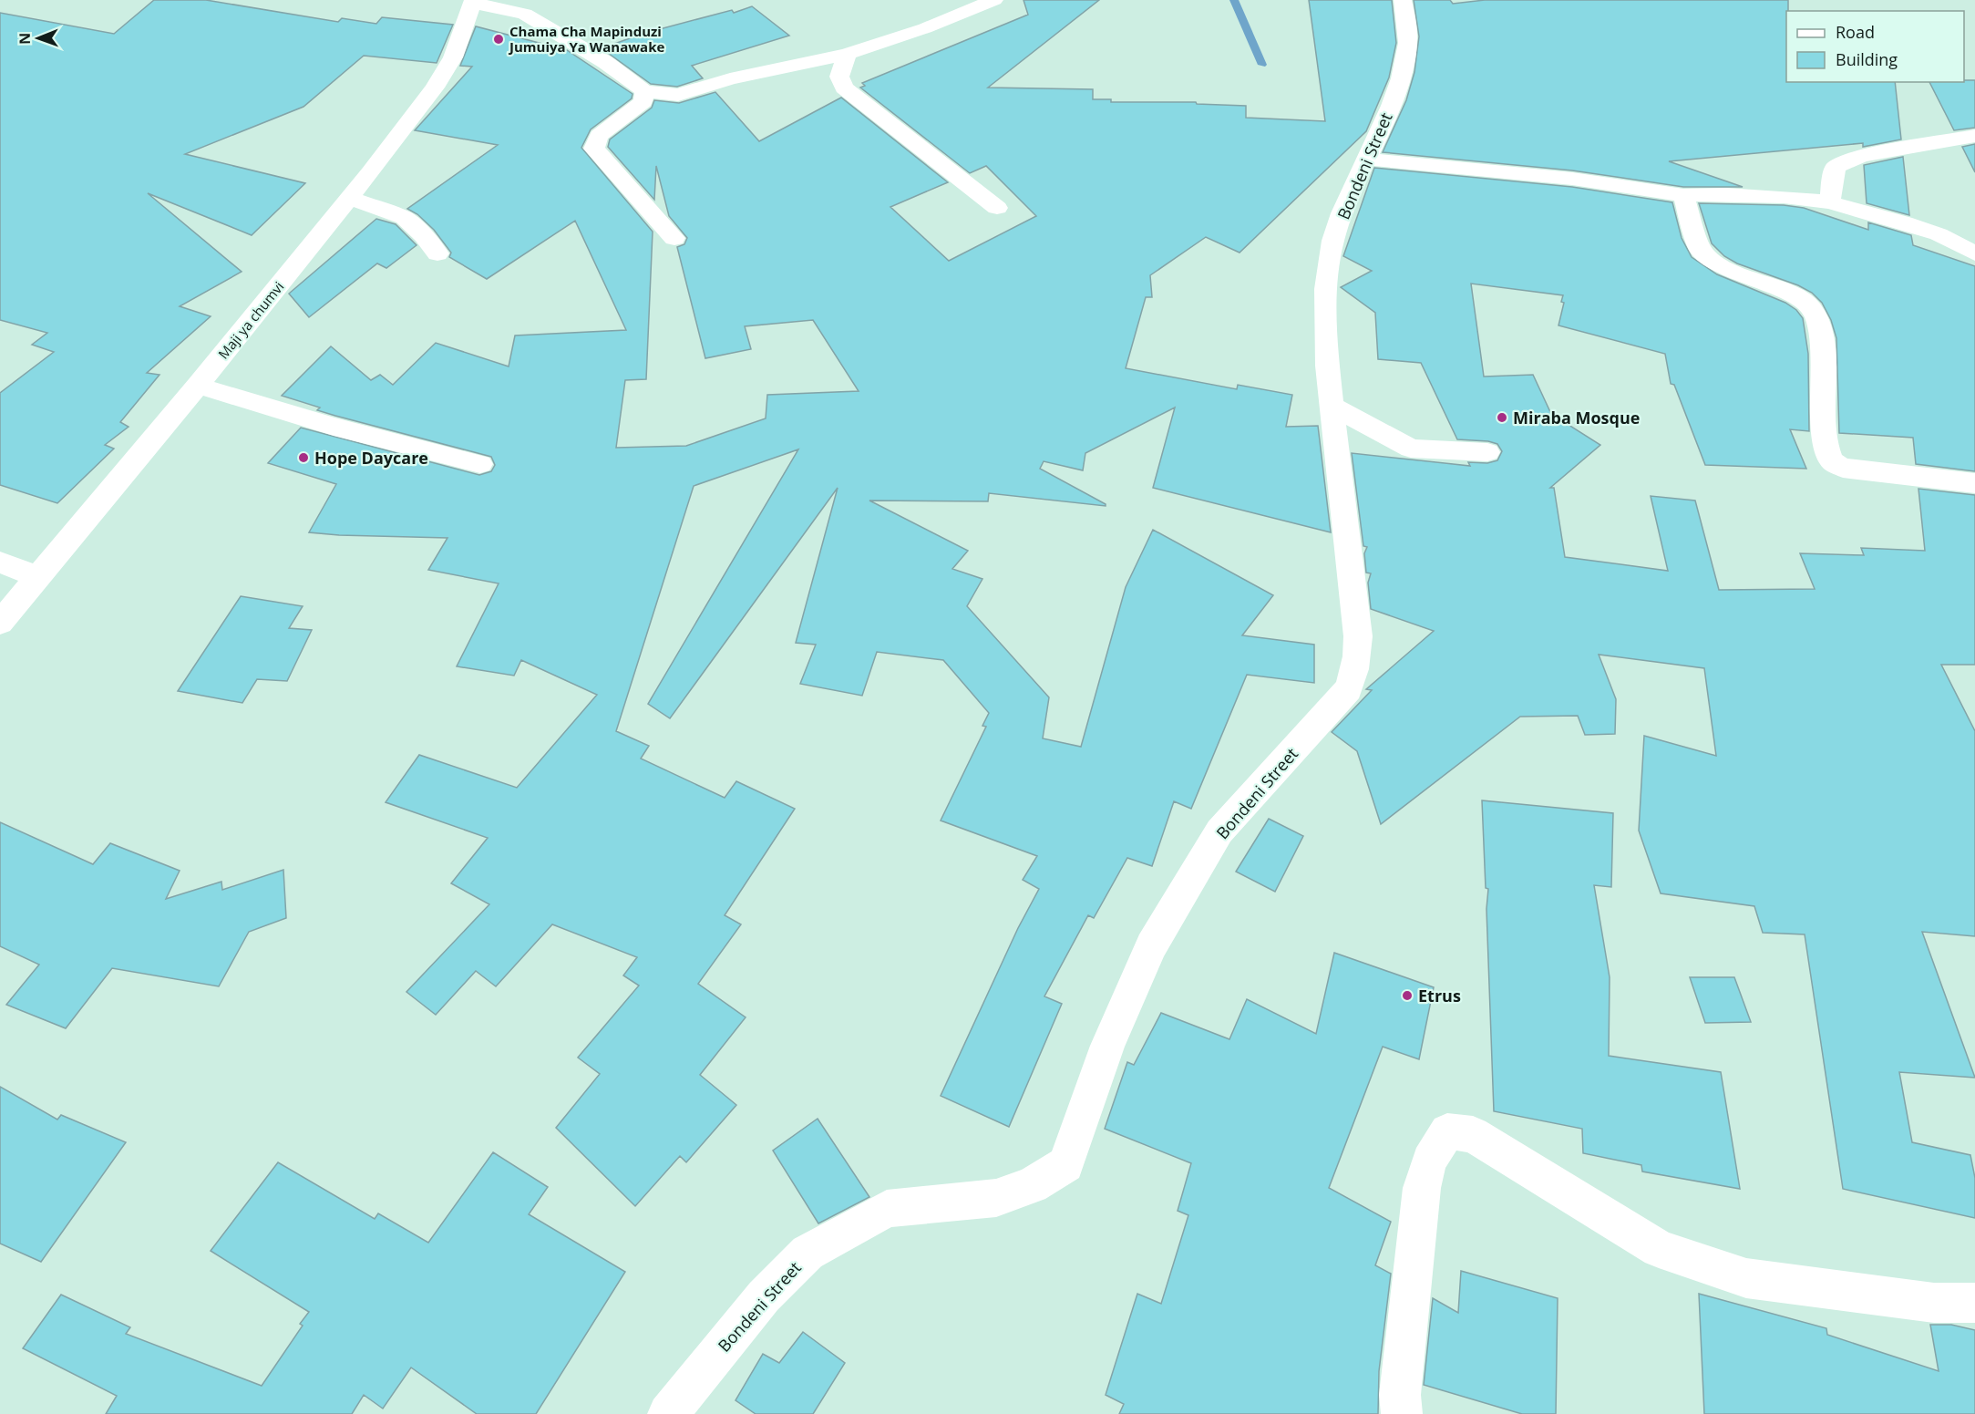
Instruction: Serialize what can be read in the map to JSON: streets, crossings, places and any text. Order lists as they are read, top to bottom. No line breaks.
{"streets":{"street":["Bondeni Street","Maji ya chumvi"]},"places":["Chama Cha Mapinduzi Jumuiya Ya Wanawake","Miraba Mosque","Hope Daycare","Etrus"],"legend":["Road","Building"],"north":"left"}
